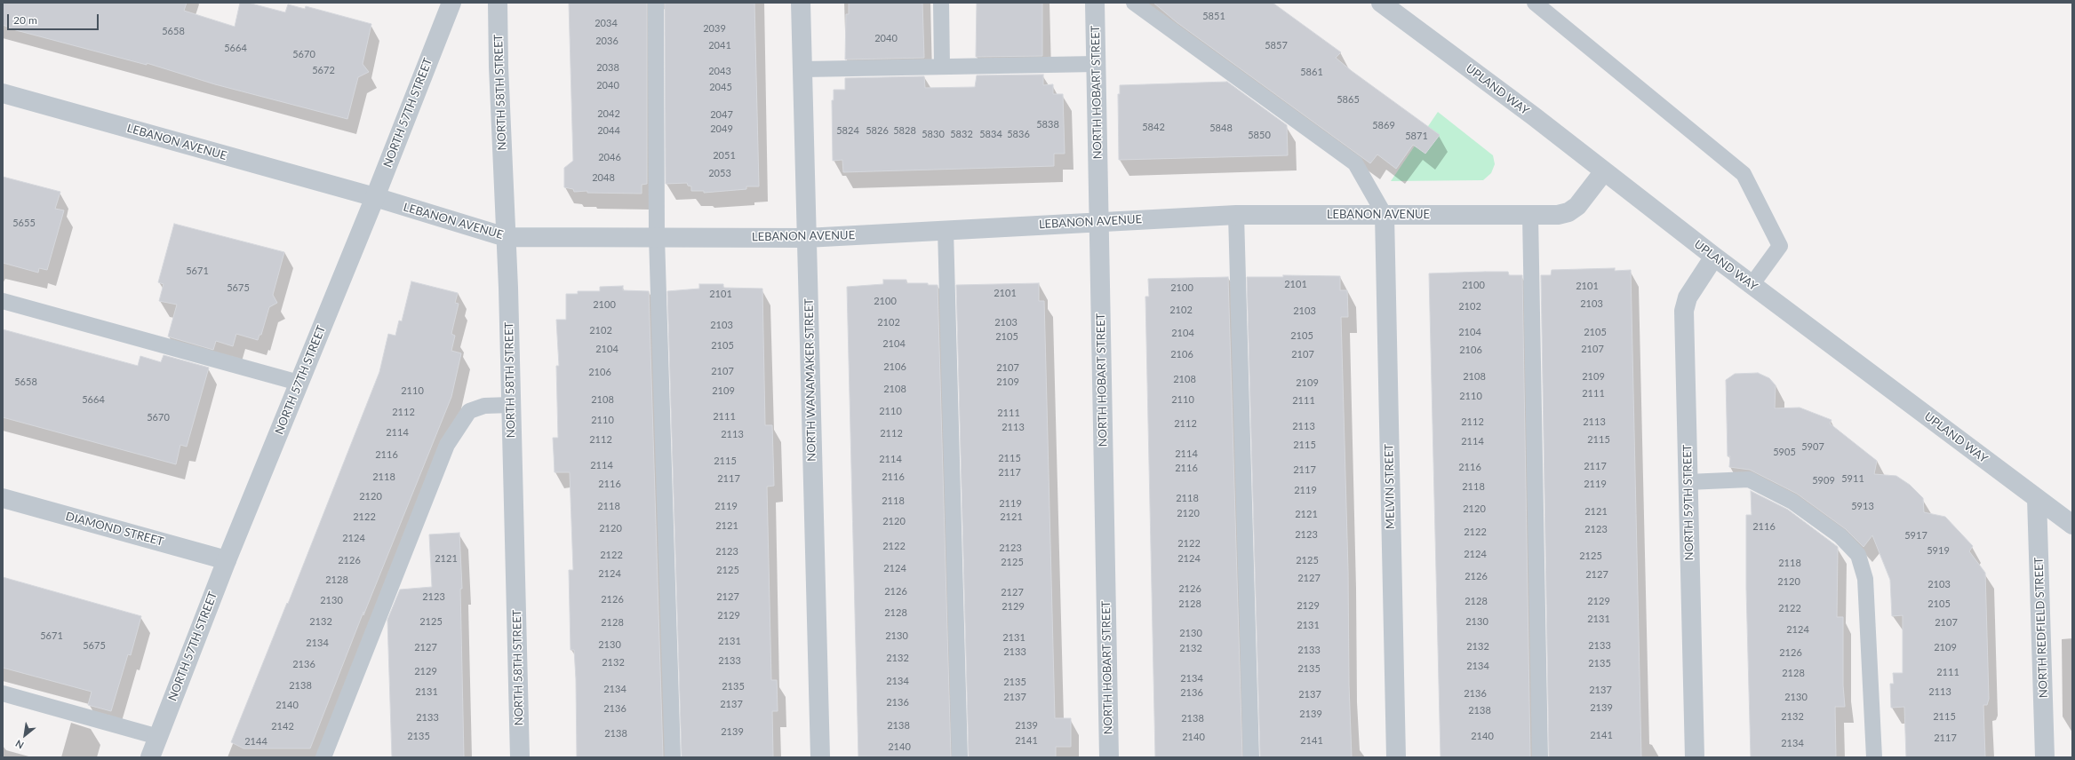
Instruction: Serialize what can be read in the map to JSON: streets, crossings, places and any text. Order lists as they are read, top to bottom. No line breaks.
{"streets":{"street":["UPLAND WAY","NORTH 58TH STREET","NORTH HOBART STREET","NORTH 57TH STREET","LEBANON AVENUE","NORTH WANAMAKER STREET","MELVIN STREET","NORTH 59TH STREET","DIAMOND STREET","NORTH REDFIELD STREET"]},"crossings":[["UPLAND WAY","LEBANON AVENUE"],["UPLAND WAY","NORTH 59TH STREET"],["UPLAND WAY","NORTH REDFIELD STREET"],["NORTH 58TH STREET","LEBANON AVENUE"],["NORTH HOBART STREET","LEBANON AVENUE"],["NORTH 57TH STREET","LEBANON AVENUE"],["NORTH 57TH STREET","DIAMOND STREET"],["LEBANON AVENUE","NORTH WANAMAKER STREET"],["LEBANON AVENUE","MELVIN STREET"]],"house_numbers":["5851","2034","2039","5658","2040","2036","2041","5857","5664","5670","2038","5672","2043","5861","2040","2045","5865","2042","2047","5838","5869","5842","5848","2049","2044","5824","5826","5828","5830","5832","5834","5836","5850","5871","2051","2046","2053","2048","5655","5671","2101","2100","2101","5675","2100","2101","2101","2100","2103","2100","2102","2102","2103","2102","2103","2103","2102","2104","2105","2104","2105","2105","2104","2105","2104","2107","2106","2106","2107","2106","2107","2107","2106","2108","2109","2108","5658","2109","2109","2108","2110","2109","2111","2110","5664","2108","2110","2111","2110","2112","2111","2111","5670","2110","2112","2113","2112","2113","2113","2114","2112","2113","2112","2115","2114","2115","5907","5905","2114","2116","2115","2114","2115","2114","2117","2116","2116","2117","2117","2118","2116","2117","5911","5909","2116","2119","2118","2119","2120","2118","2118","2119","2118","2119","5913","2120","2121","2120","2121","2122","2121","2120","2121","2116","2120","2123","2122","2123","5917","2124","2122","2122","2123","5919","2123","2124","2122","2125","2121","2124","2126","2125","2125","2118","2124","2125","2124","2127","2126","2127","2128","2120","2103","2126","2126","2127","2123","2127","2126","2130","2128","2129","2128","2105","2129","2129","2122","2128","2129","2131","2132","2125","2130","2128","2107","2131","2124","2130","5671","2130","2131","2131","2134","2130","5675","2133","2132","2127","2109","2132","2133","2133","2126","2132","2133","2132","2135","2136","2134","2135","2129","2111","2128","2134","2134","2135","2138","2135","2134","2137","2131","2113","2136","2136","2137","2137","2130","2136","2137","2140","2139","2136","2138","2139","2132","2115","2133","2138","2138","2139","2142","2139","2138","2141","2135","2140","2140","2117","2141","2141","2144","2134","2140"],"scale_bar":"20 m","north":"bottom left"}
